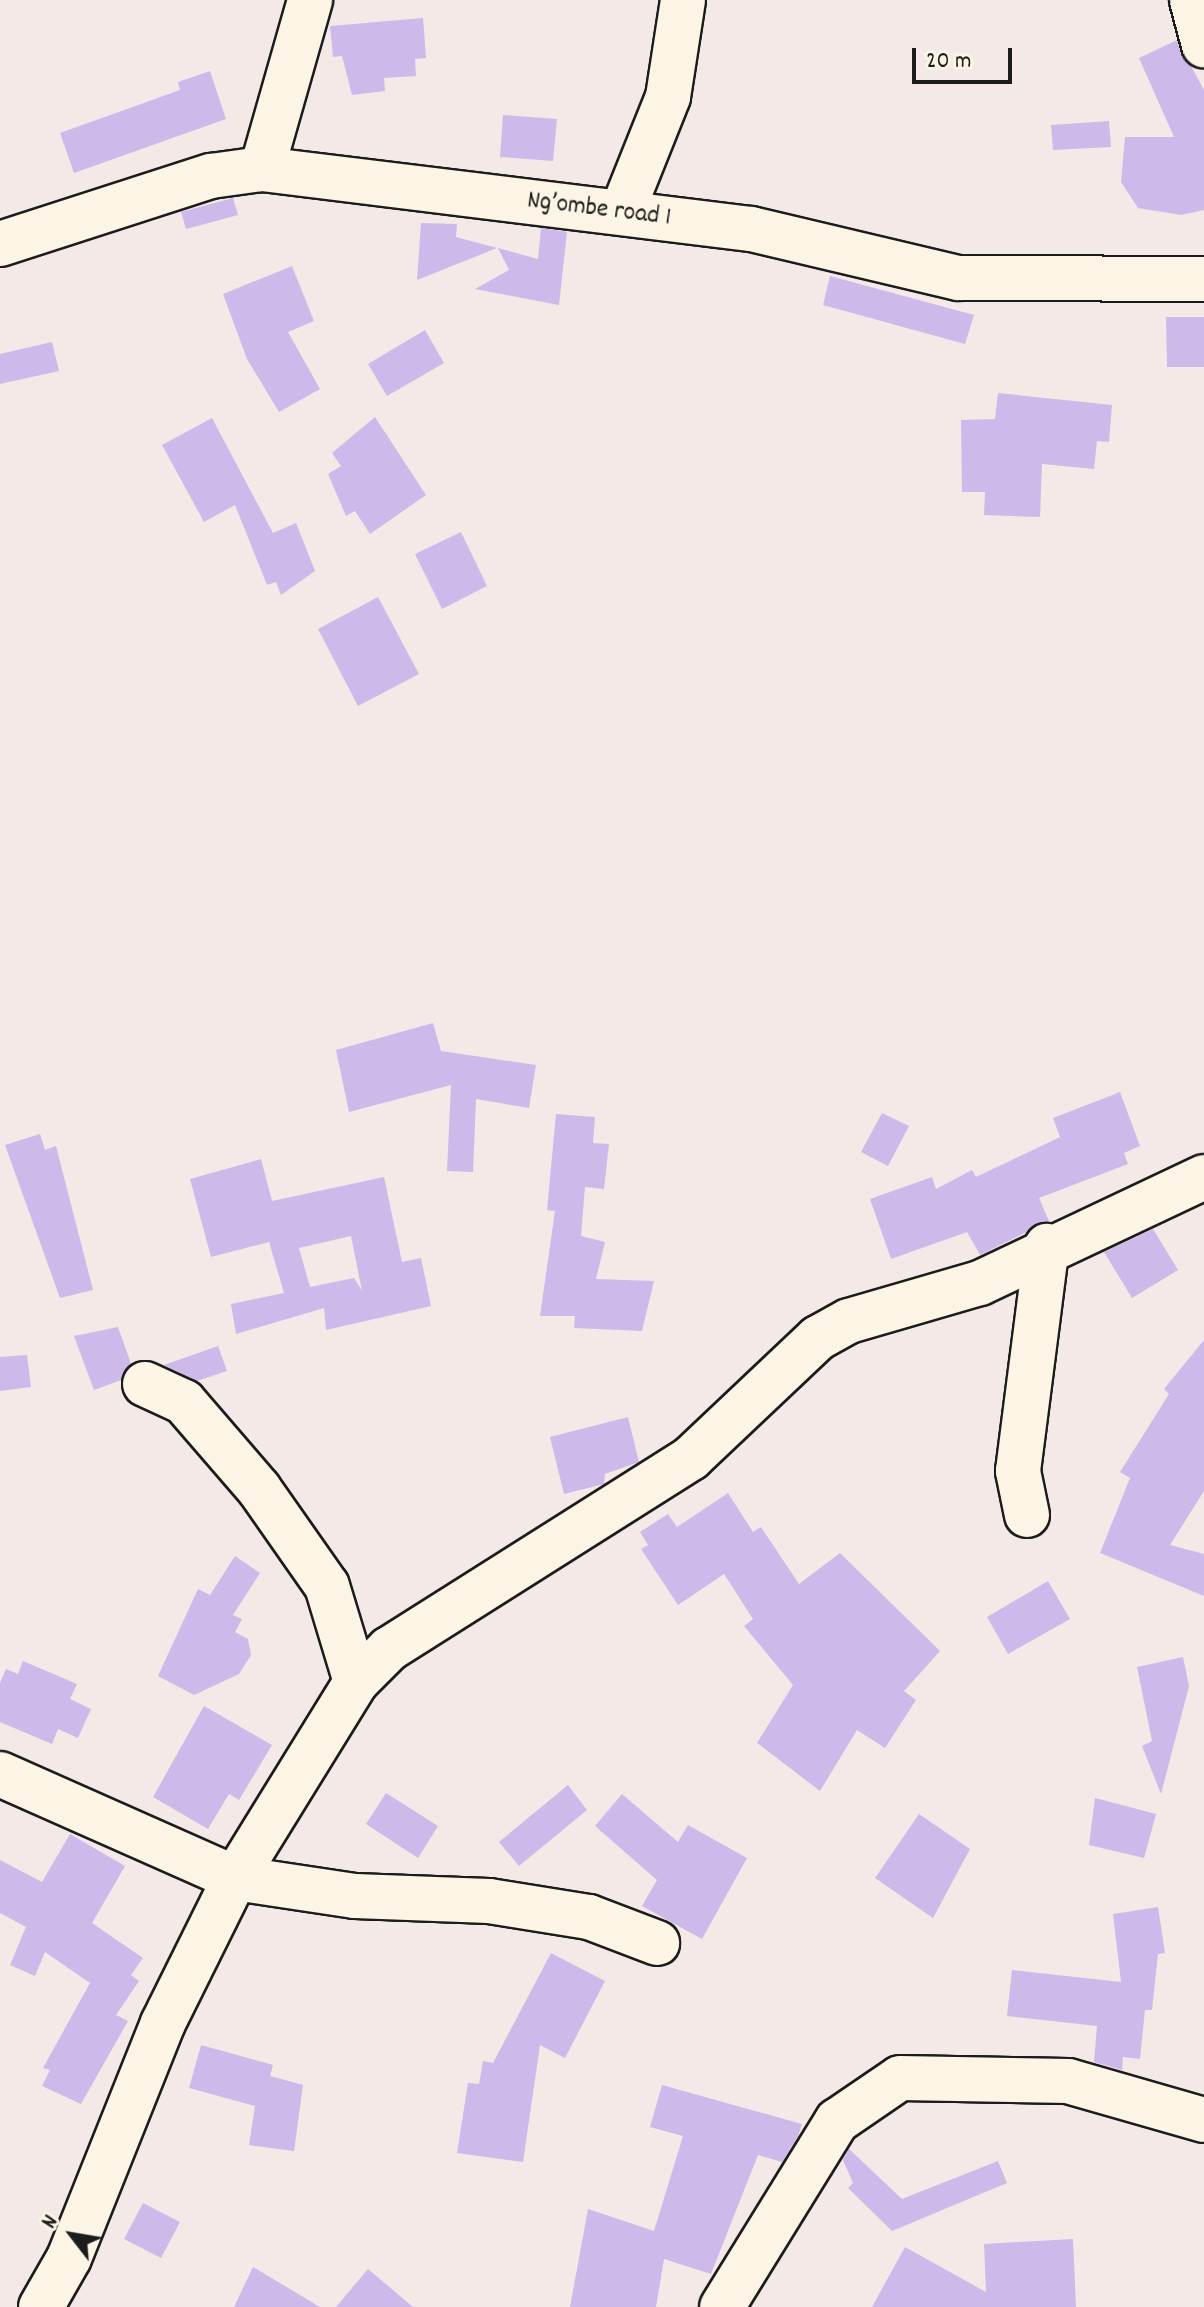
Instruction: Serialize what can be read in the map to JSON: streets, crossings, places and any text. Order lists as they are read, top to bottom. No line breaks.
{"streets":{"street":["Ng’ombe road 1"]},"scale_bar":"20 m","north":"top left"}
